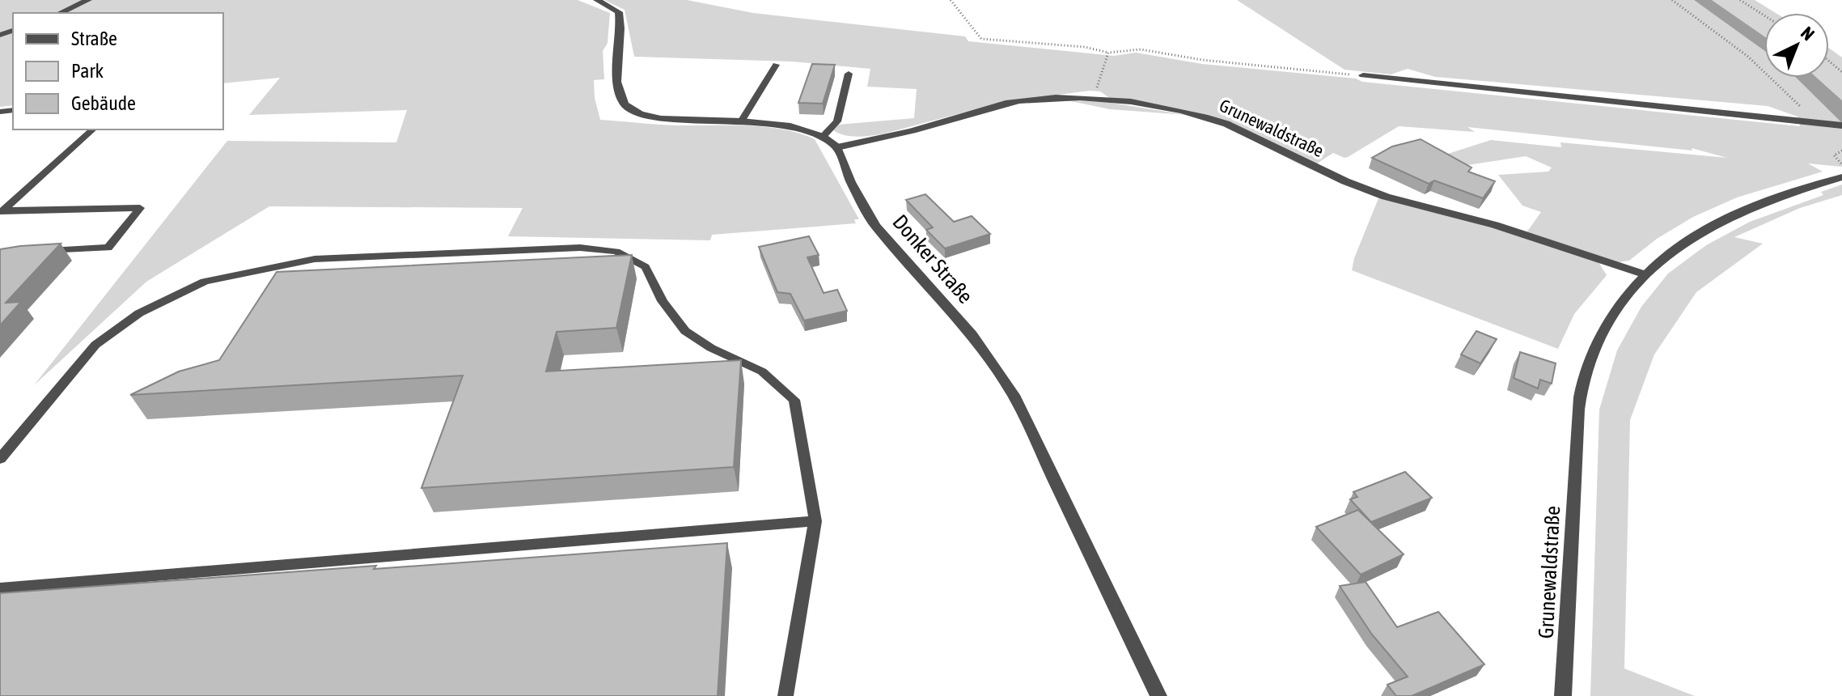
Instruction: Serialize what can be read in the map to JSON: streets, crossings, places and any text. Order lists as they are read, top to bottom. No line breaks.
{"streets":{"street":["Grunewaldstraße","Donker Straße"]},"crossings":[["Grunewaldstraße","Donker Straße"]],"legend":["Straße","Park","Gebäude"],"north":"top right"}
